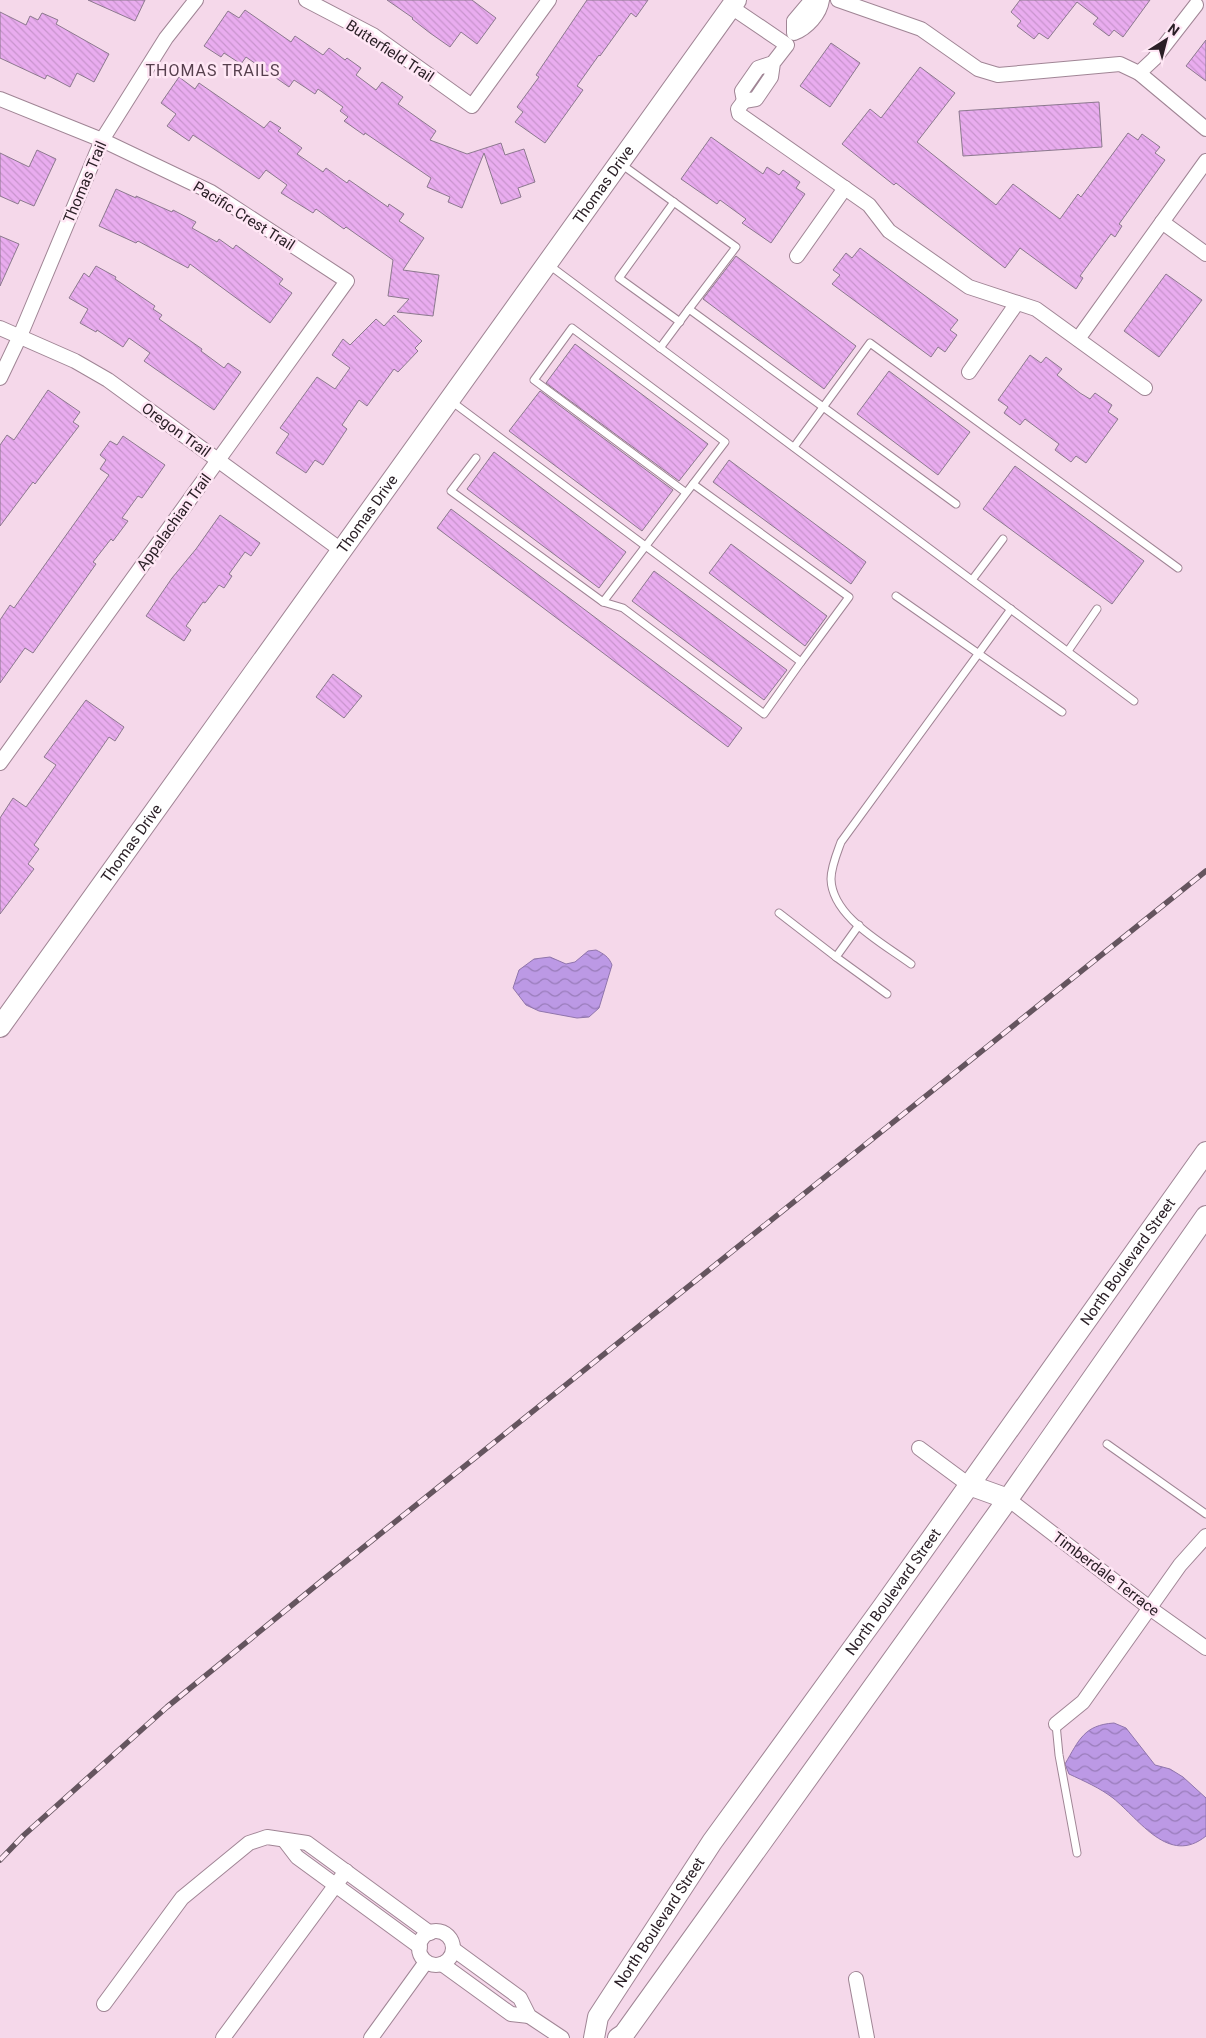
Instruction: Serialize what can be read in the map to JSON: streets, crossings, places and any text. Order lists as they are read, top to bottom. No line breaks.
{"streets":{"main road":["Thomas Drive","North Boulevard Street"],"street":["Butterfield Trail","Thomas Trail","Pacific Crest Trail","Oregon Trail","Appalachian Trail","Timberdale Terrace"]},"crossings":[["Thomas Trail","Pacific Crest Trail"],["Thomas Trail","Oregon Trail"],["Thomas Drive","Oregon Trail"],["Pacific Crest Trail","Appalachian Trail"],["Oregon Trail","Appalachian Trail"]],"districts":["THOMAS TRAILS"],"north":"top right"}
